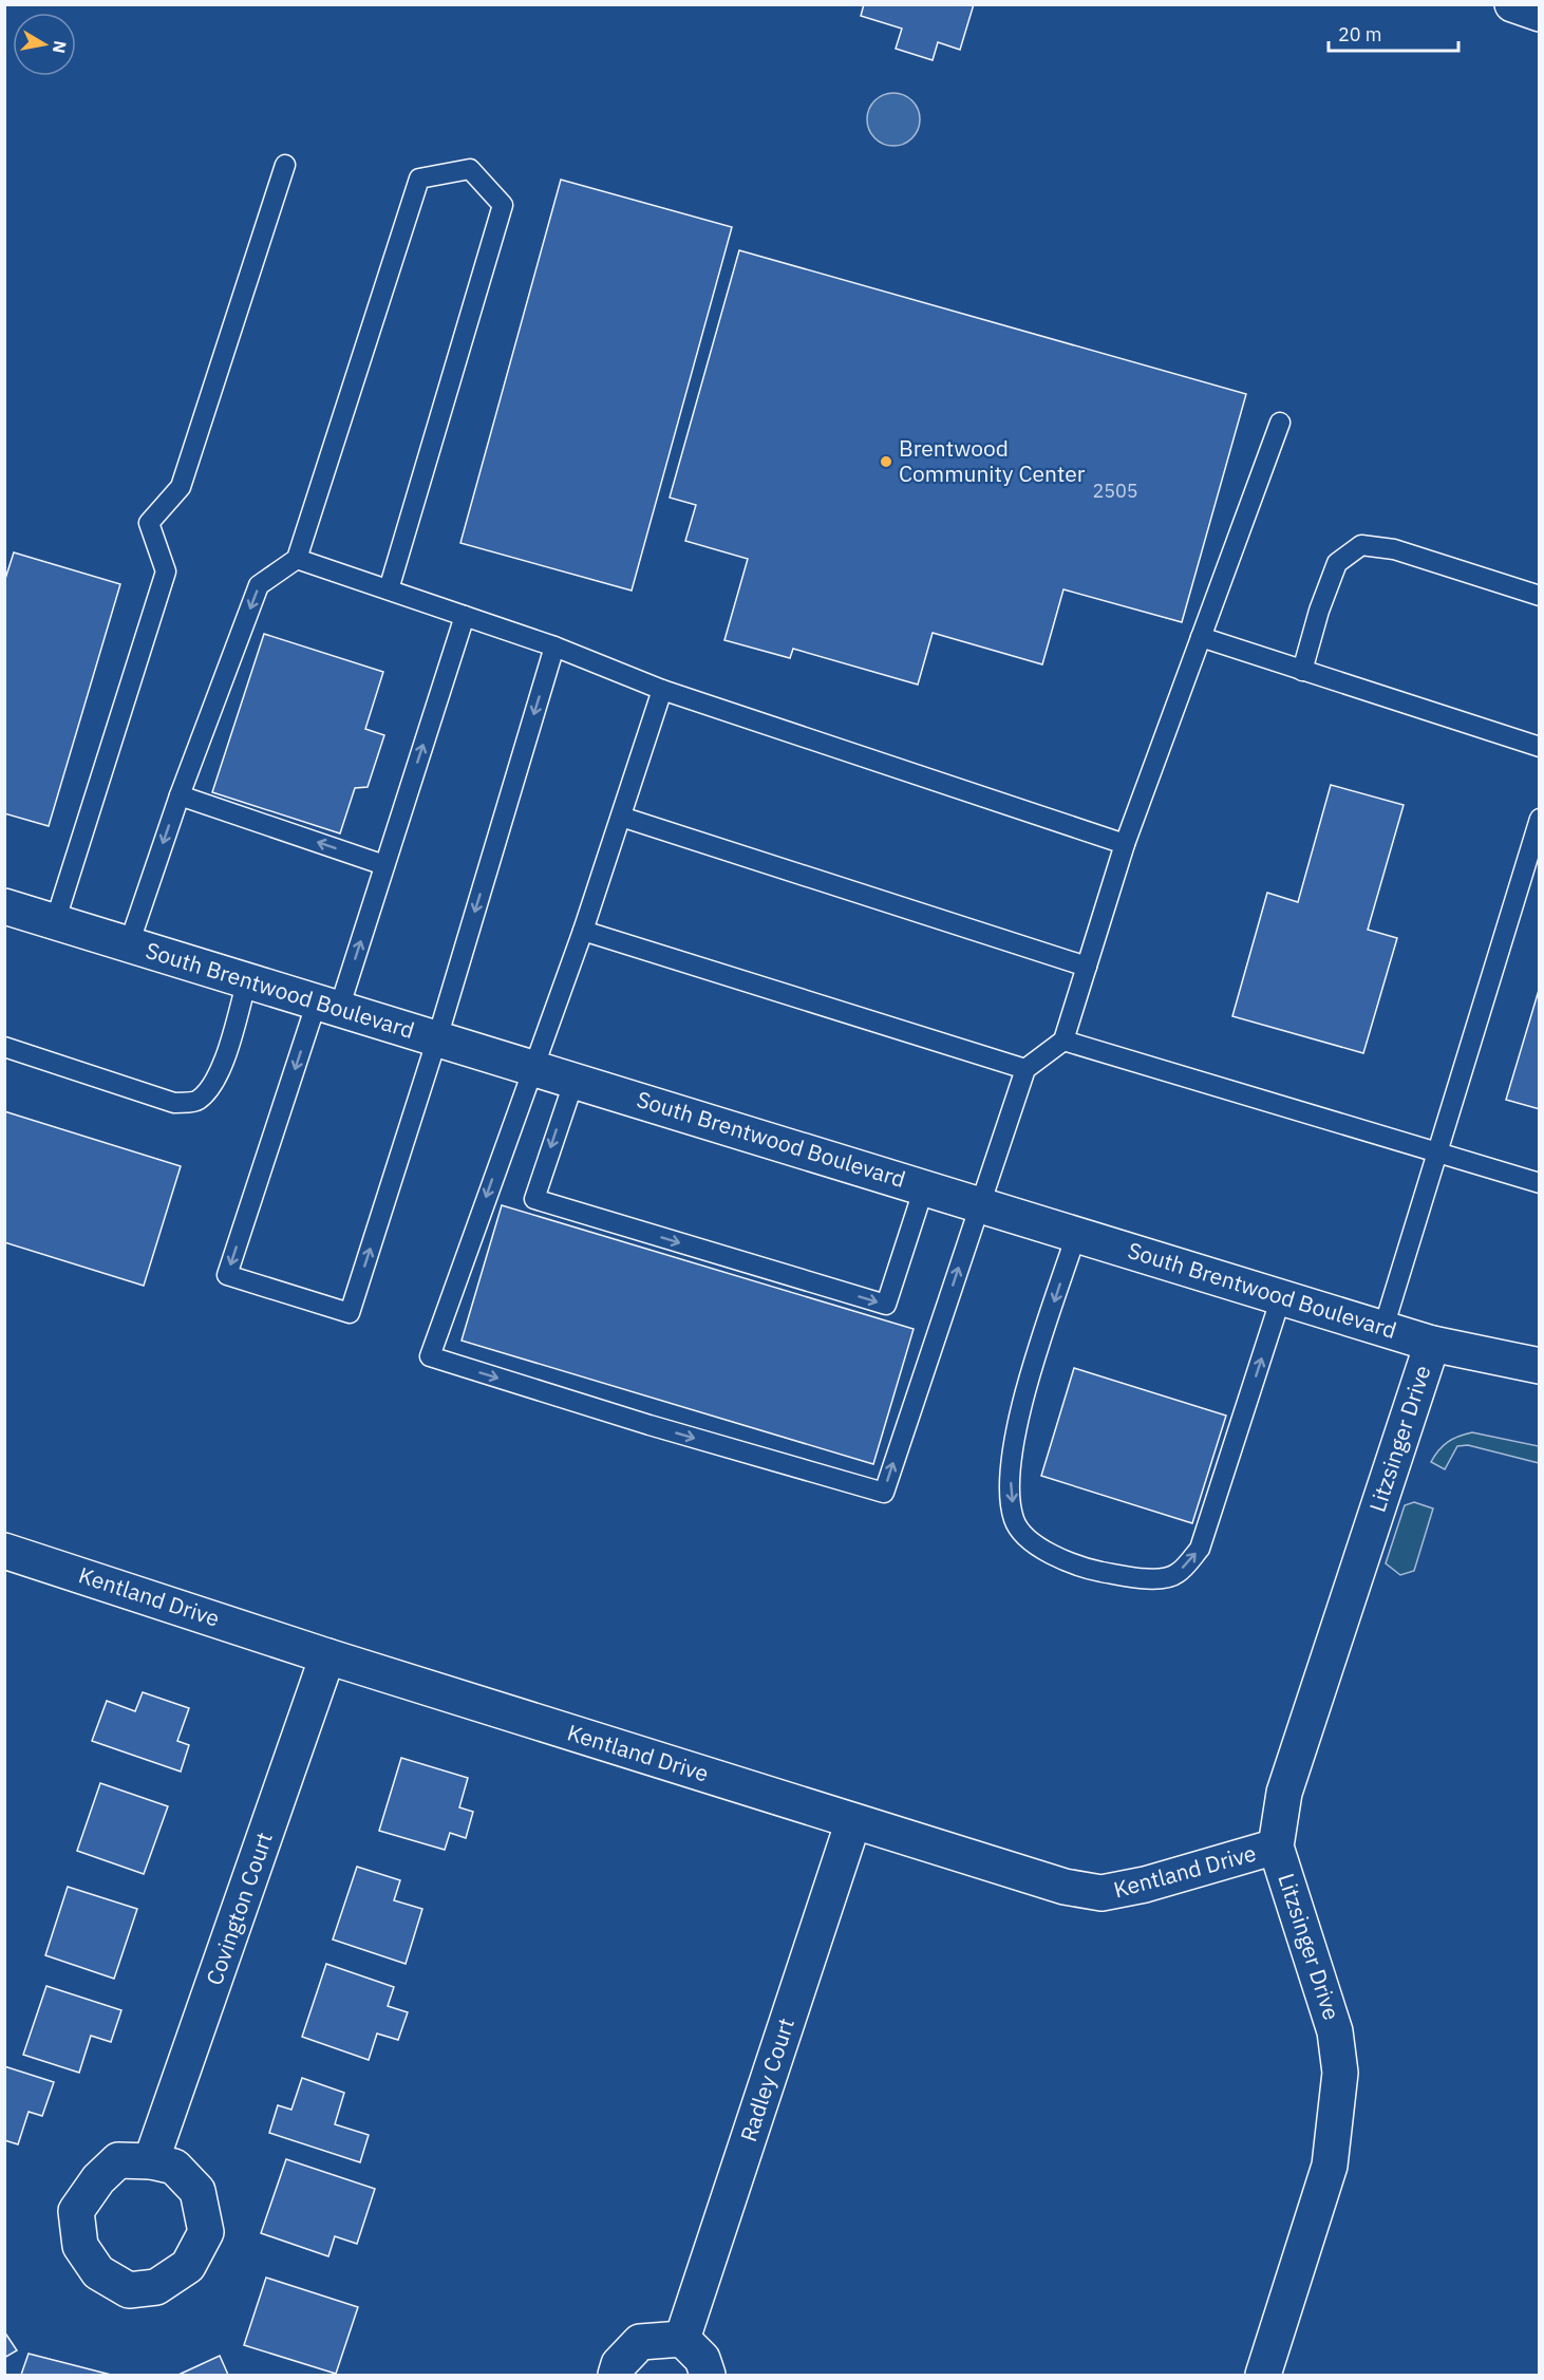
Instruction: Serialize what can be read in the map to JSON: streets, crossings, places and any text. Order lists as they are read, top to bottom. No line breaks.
{"streets":{"street":["South Brentwood Boulevard","Litzsinger Drive","Kentland Drive","Covington Court","Radley Court"]},"crossings":[["South Brentwood Boulevard","Litzsinger Drive"],["Litzsinger Drive","Kentland Drive"],["Kentland Drive","Covington Court"],["Kentland Drive","Radley Court"]],"places":["Brentwood Community Center"],"house_numbers":["2505"],"scale_bar":"20 m","north":"right"}
